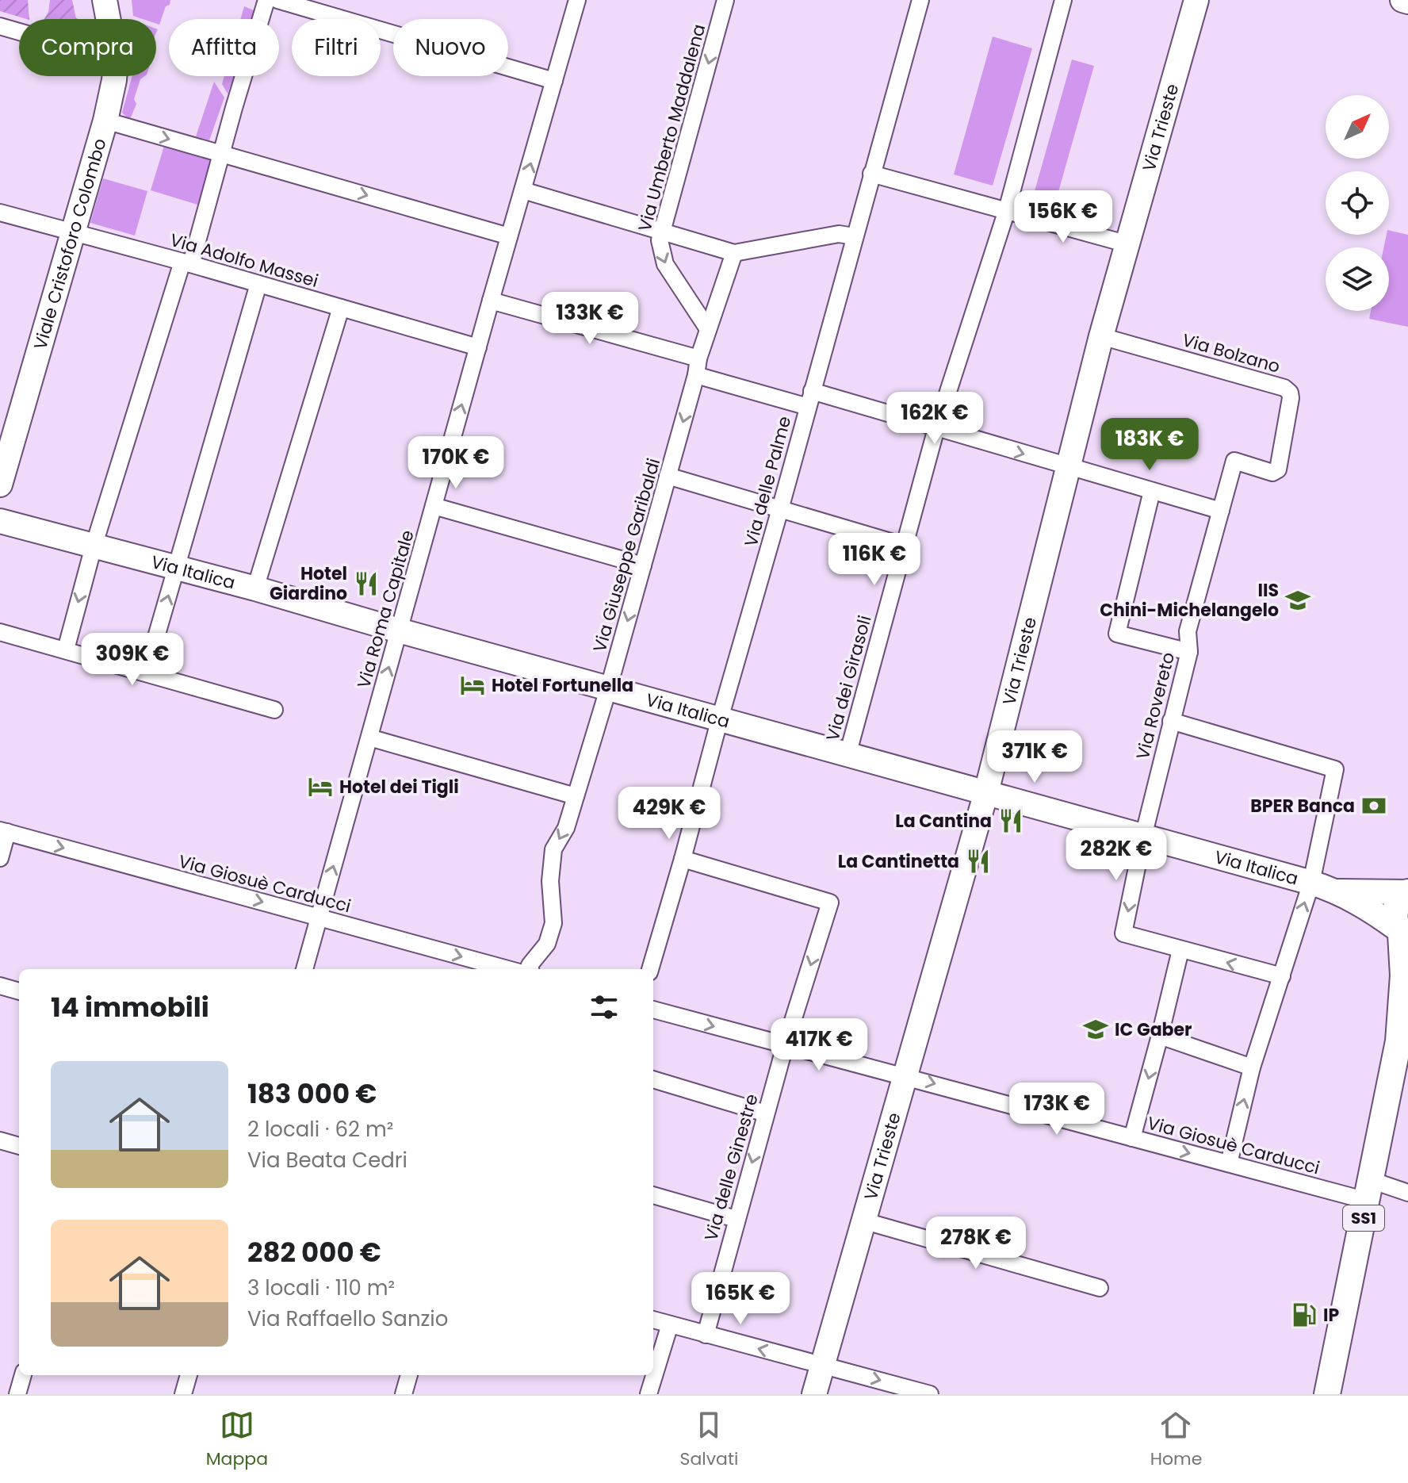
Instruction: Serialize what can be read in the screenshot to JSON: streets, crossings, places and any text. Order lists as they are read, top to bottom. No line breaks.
{"streets":{"main road":["SS1"],"street":["Via Umberto Maddalena","Via Trieste","Viale Cristoforo Colombo","Via Adolfo Massei","Via Bolzano","Via delle Palme","Via Giuseppe Garibaldi","Via Italica","Via Roma Capitale","Via dei Girasoli","Via Rovereto","Via Giosuè Carducci","Via delle Ginestre"]},"crossings":[["Via Umberto Maddalena","Via Giuseppe Garibaldi"],["Via Trieste","Via Bolzano"],["Via Trieste","Via Italica"],["Via Trieste","Via Giosuè Carducci"],["Viale Cristoforo Colombo","Via Adolfo Massei"],["Via Adolfo Massei","Via Roma Capitale"],["Via Bolzano","Via Rovereto"],["Via delle Palme","Via Italica"],["Via delle Palme","Via delle Ginestre"],["Via Giuseppe Garibaldi","Via Italica"],["Via Italica","Via Roma Capitale"],["Via Italica","Via dei Girasoli"],["Via Italica","Via Rovereto"],["Via Italica","SS1"],["Via Roma Capitale","Via Giosuè Carducci"],["Via Giosuè Carducci","Via delle Ginestre"],["Via Giosuè Carducci","SS1"]],"one_way":["Via Umberto Maddalena","Via Giuseppe Garibaldi","Via Roma Capitale","Via Giosuè Carducci"],"places":{"restaurant":["Hotel Giardino","La Cantina","La Cantinetta"],"school or university":["IIS Chini-Michelangelo","IC Gaber"],"hotel":["Hotel Fortunella","Hotel dei Tigli"],"bank":["BPER Banca"],"fuel station":["IP"]},"north":"top right","page":{"chip":["Compra","Affitta","Filtri","Nuovo"],"price":["156K €","133K €","162K €","183K €","170K €","116K €","309K €","371K €","429K €","282K €","417K €","173K €","278K €","165K €"],"heading":"14 immobili","list":[{"name":"183 000 €","note":"2 locali · 62 m² · Via Beata Cedri"},{"name":"282 000 €","note":"3 locali · 110 m² · Via Raffaello Sanzio"}],"tabs":["Mappa","Salvati","Home"]}}
